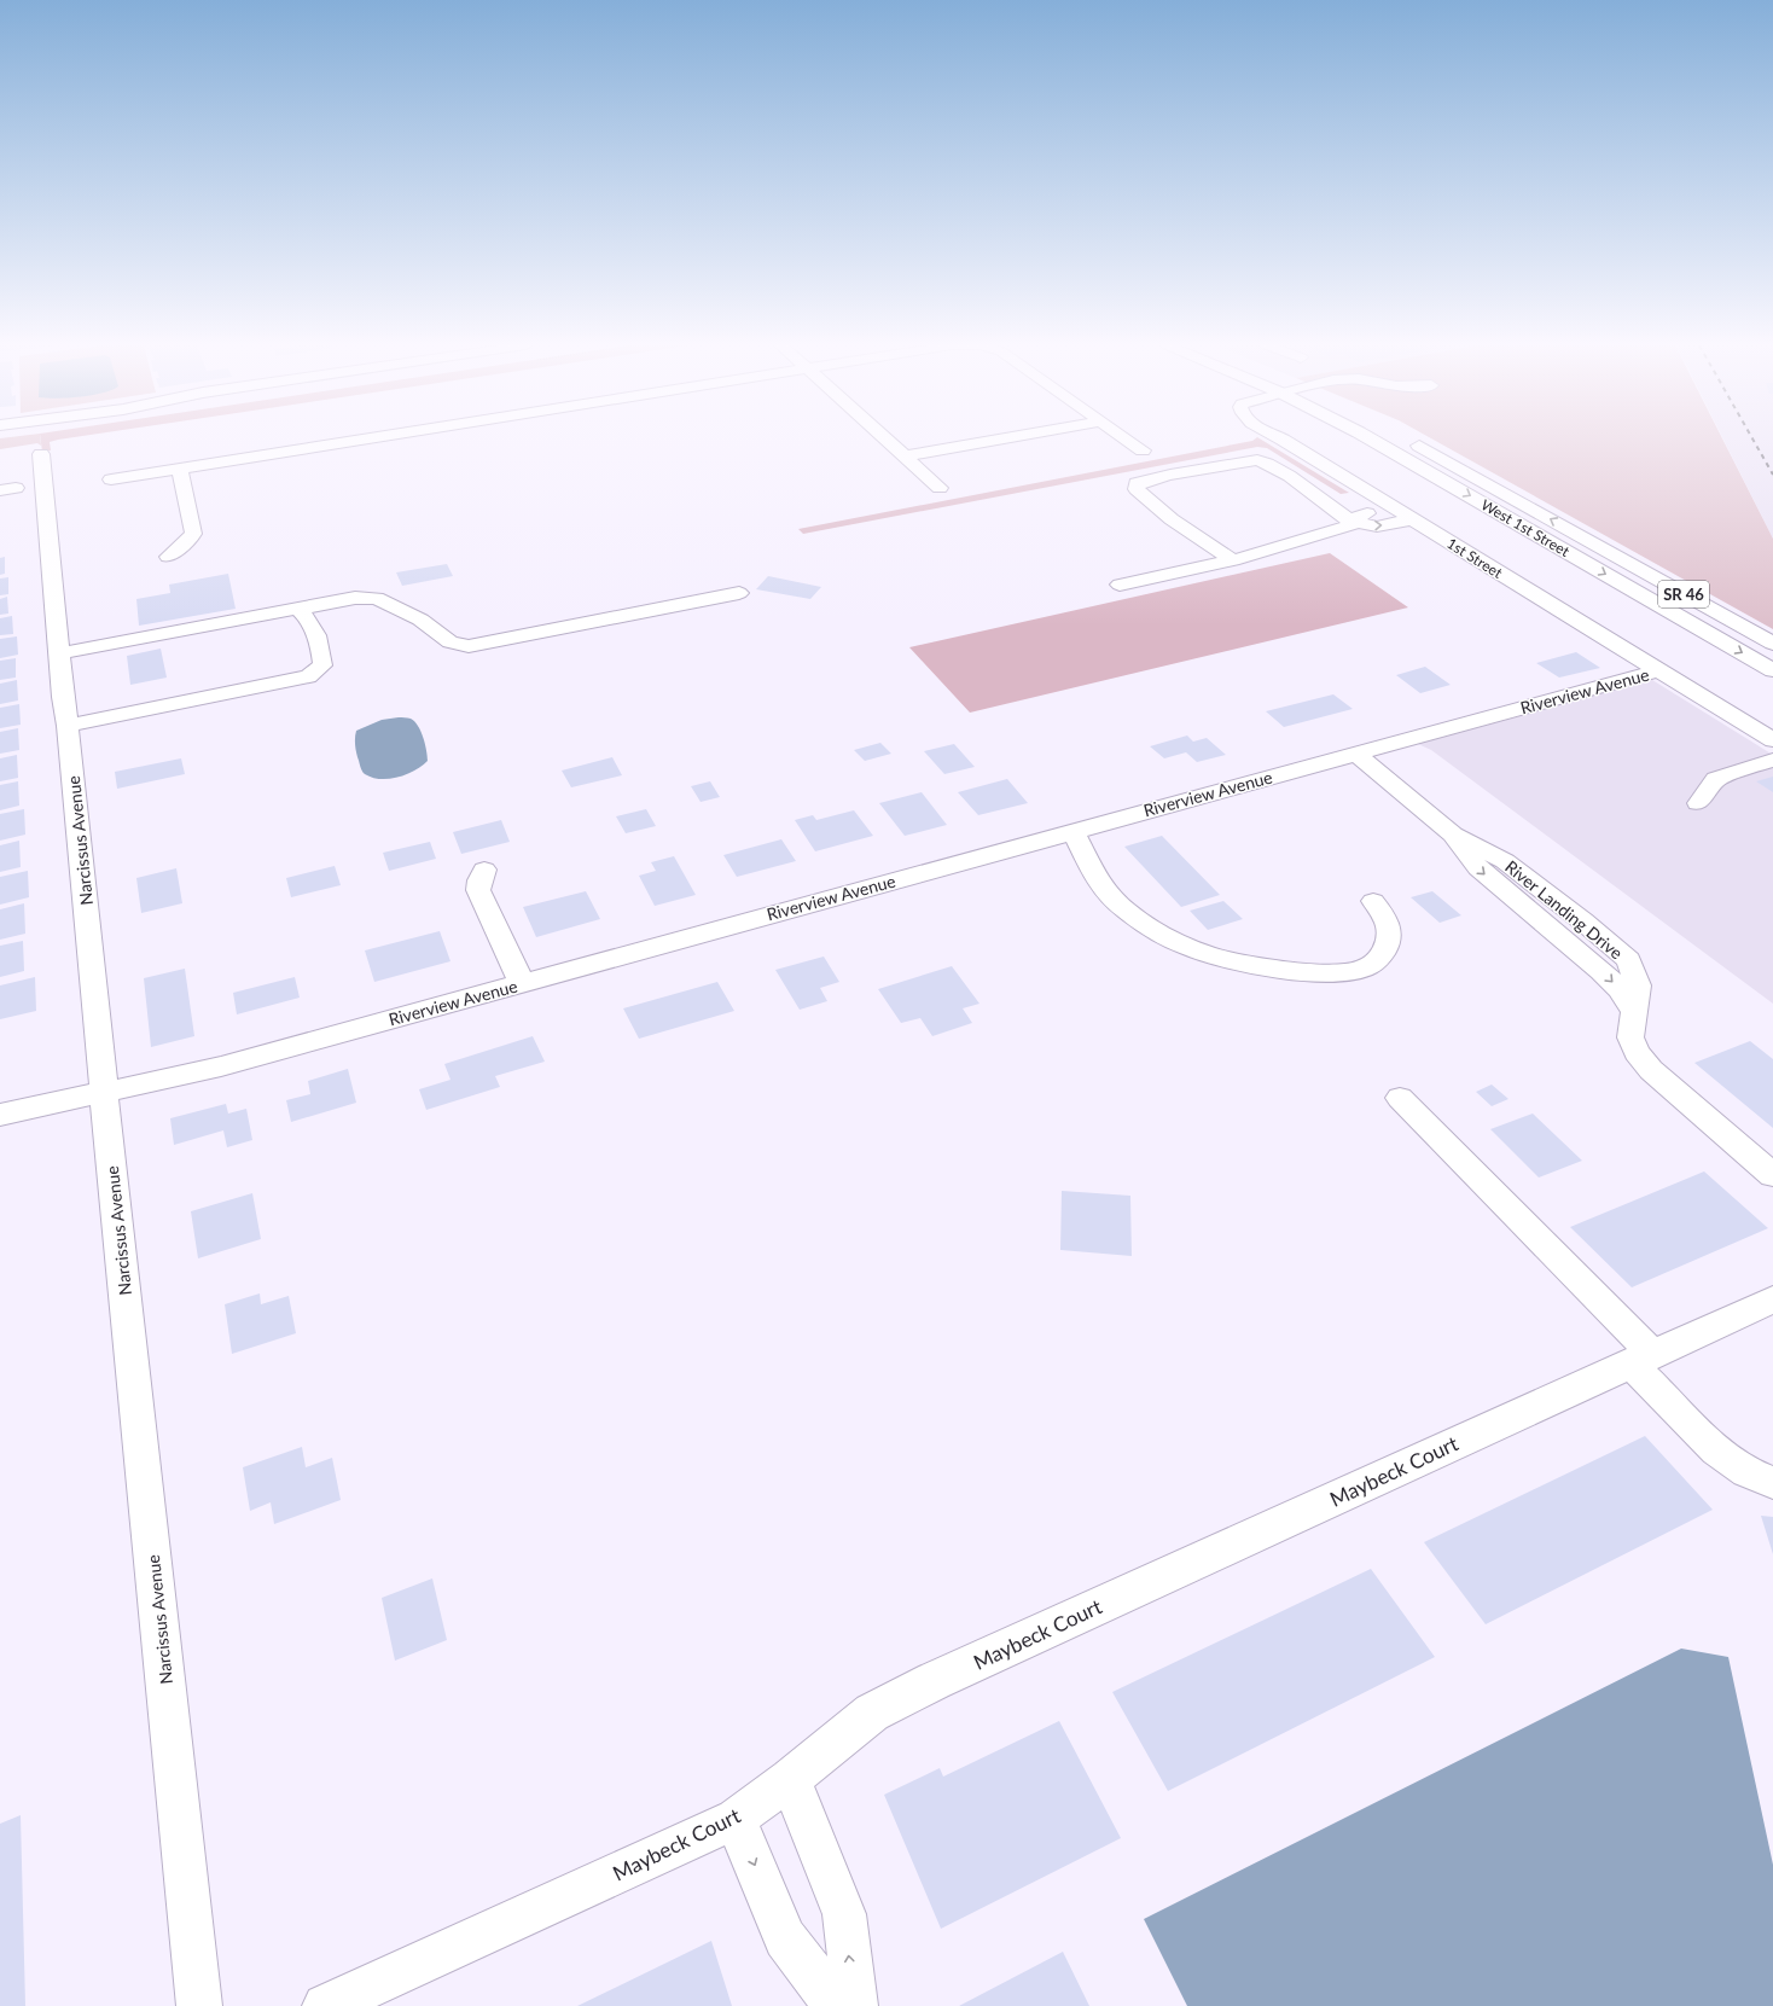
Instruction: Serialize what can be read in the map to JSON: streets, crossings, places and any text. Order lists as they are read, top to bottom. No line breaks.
{"streets":{"street":["West 1st Street","1st Street","SR 46","Riverview Avenue","Narcissus Avenue","River Landing Drive","Maybeck Court"]},"crossings":[["1st Street","Riverview Avenue"],["Riverview Avenue","Narcissus Avenue"],["Riverview Avenue","River Landing Drive"]]}
